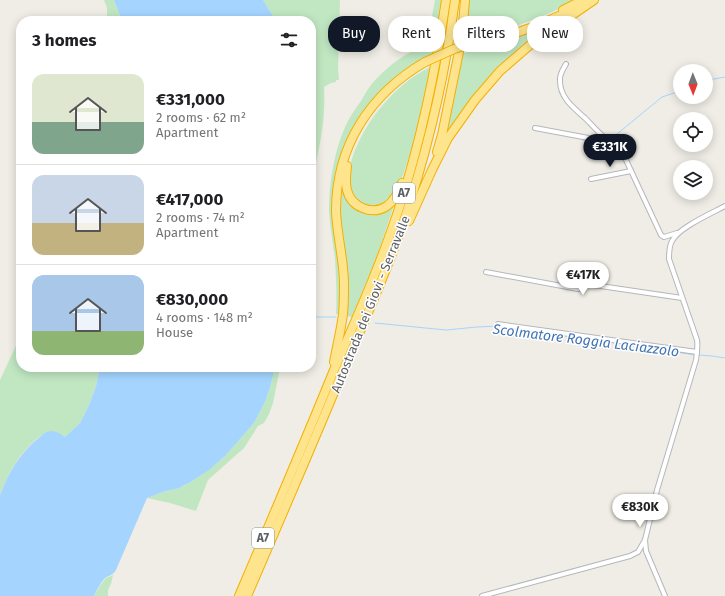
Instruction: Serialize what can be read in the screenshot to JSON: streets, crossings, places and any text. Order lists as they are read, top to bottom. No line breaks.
{"streets":{"highway":["A7","Autostrada dei Giovi - Serravalle"]},"water":["Scolmatore Roggia Laciazzolo"],"north":"bottom","page":{"chip":["Buy","Rent","Filters","New"],"heading":"3 homes","list":[{"name":"€331,000","note":"2 rooms · 62 m² · Apartment"},{"name":"€417,000","note":"2 rooms · 74 m² · Apartment"},{"name":"€830,000","note":"4 rooms · 148 m² · House"}],"price":["€331K","€417K","€830K"]}}
